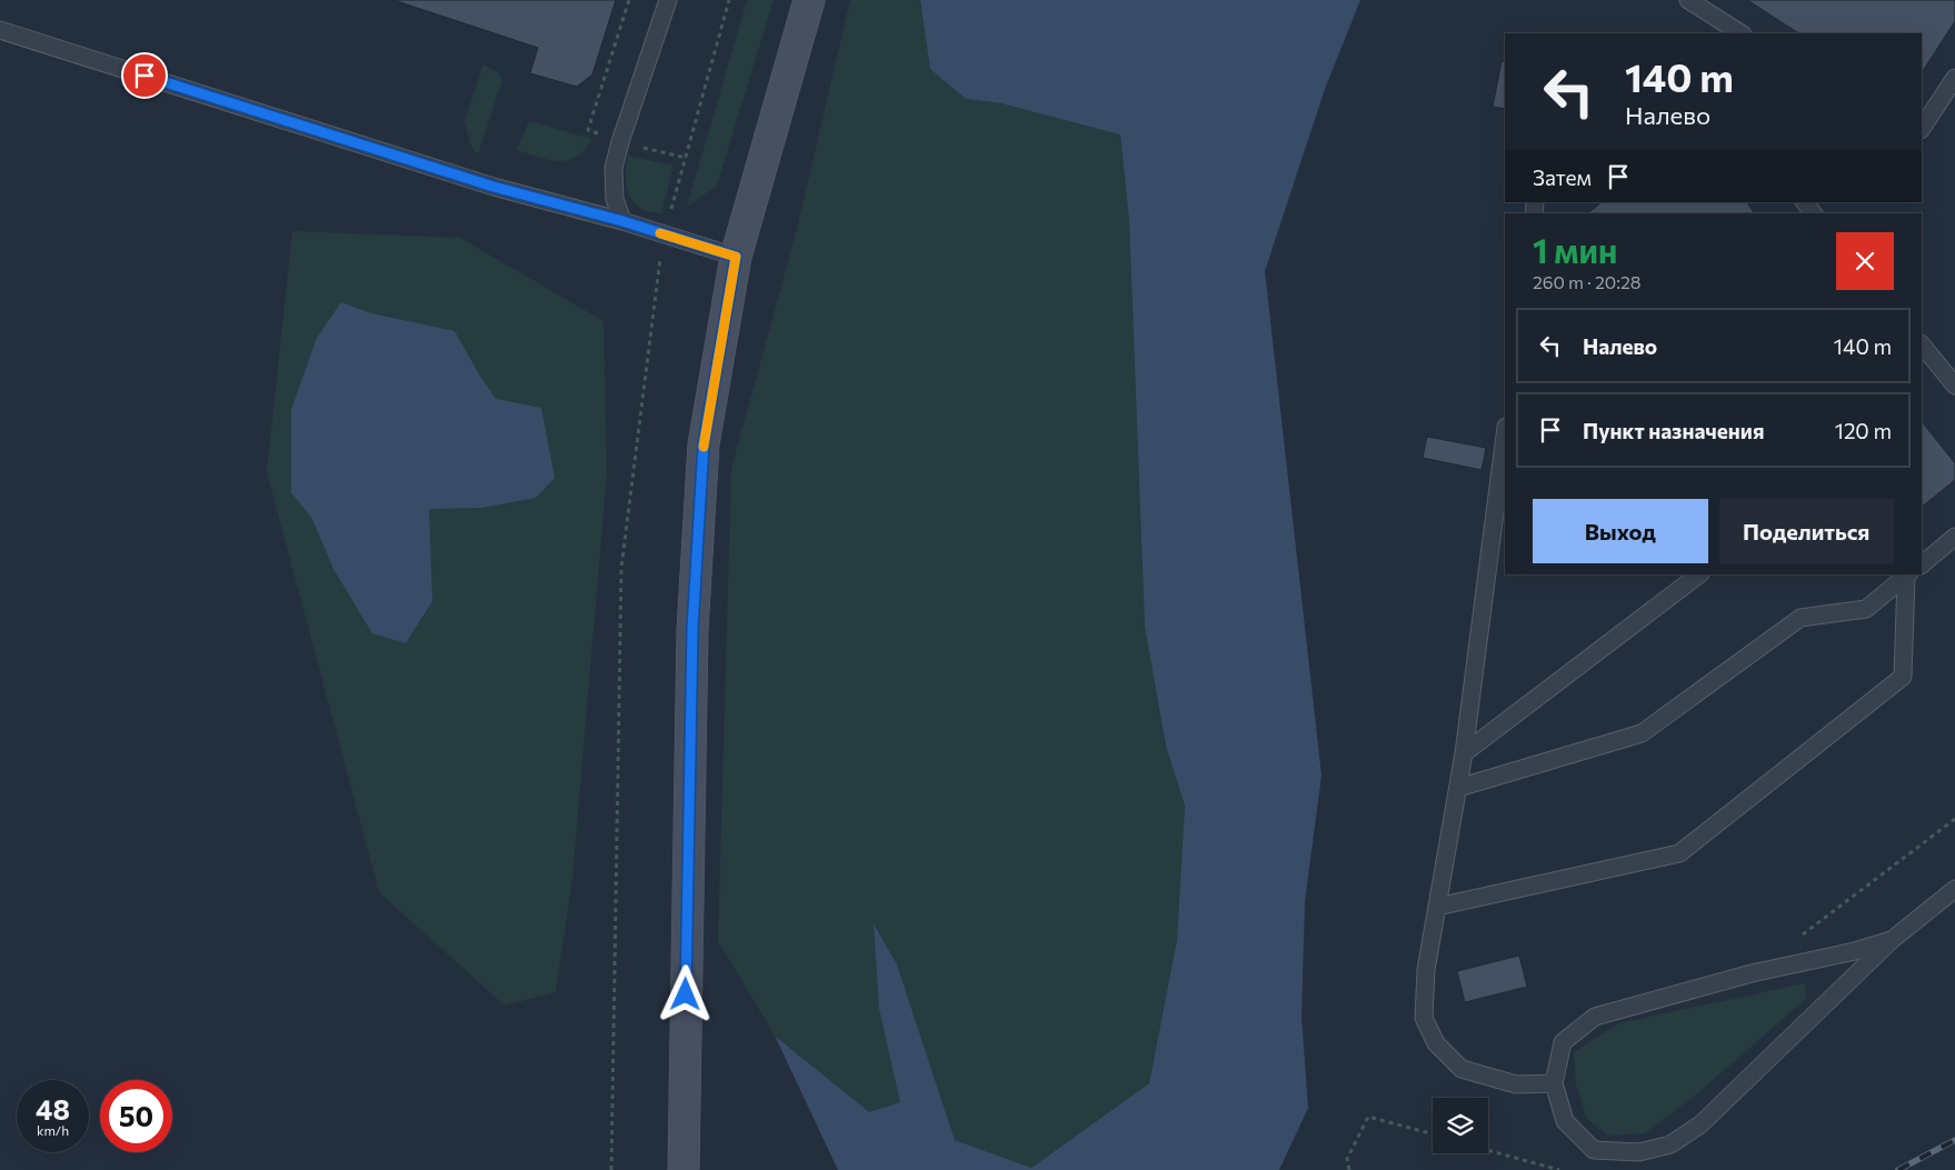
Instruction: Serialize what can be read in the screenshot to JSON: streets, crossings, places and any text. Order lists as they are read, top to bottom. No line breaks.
{"page":{"turn":["140 m","Налево"],"then":"Затем","heading":["1 мин","260 m · 20:28"],"list":[{"name":"Налево","value":"140 m"},{"name":"Пункт назначения","value":"120 m"}],"buttons":["Выход","Поделиться"],"speed":"48 km/h","limit":"50"}}
